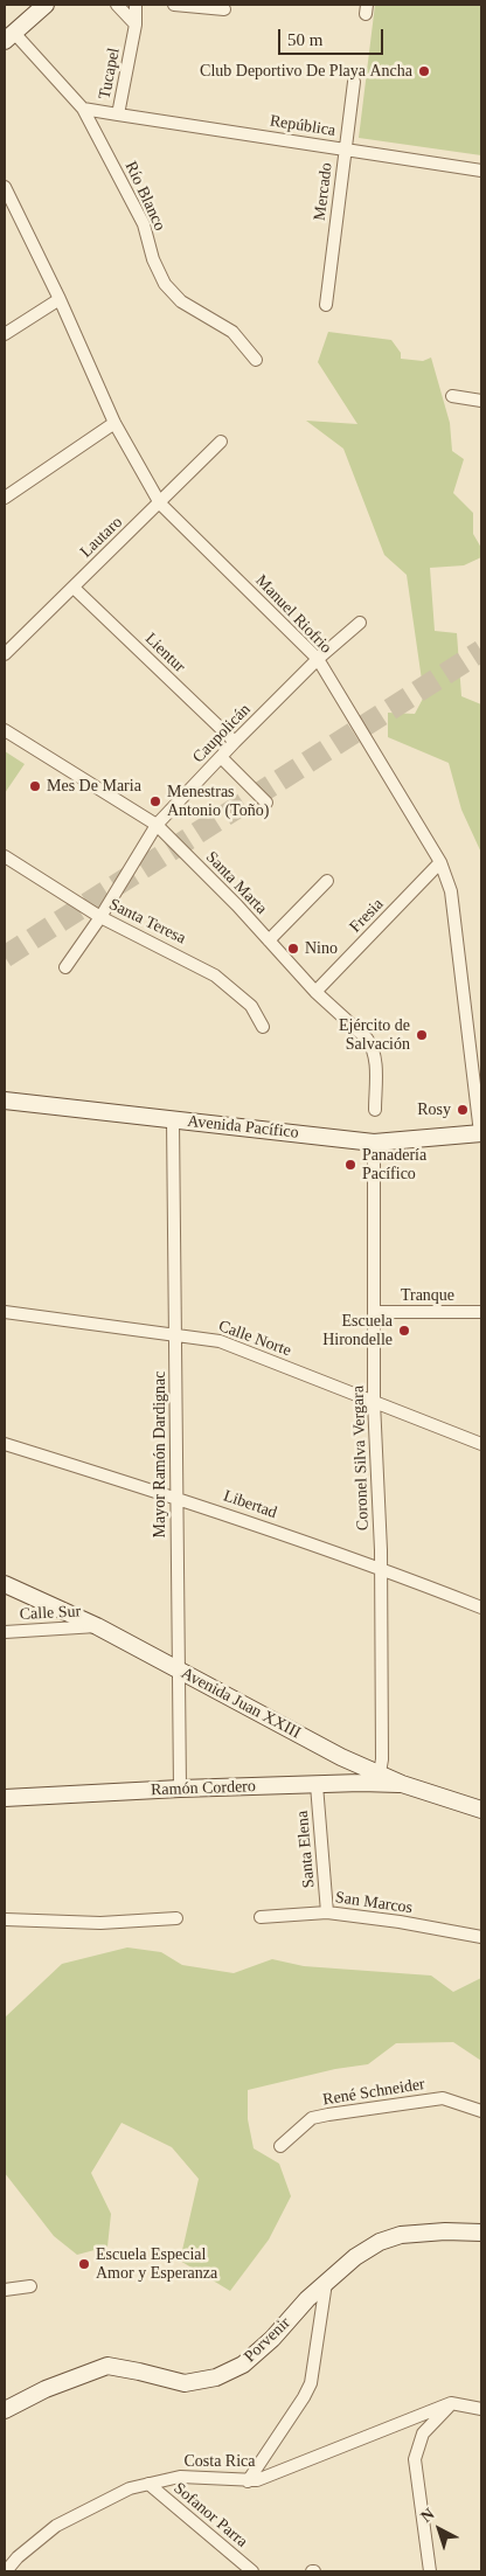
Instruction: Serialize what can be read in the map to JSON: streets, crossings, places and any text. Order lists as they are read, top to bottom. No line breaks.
{"streets":{"street":["Tucapel","República","Mercado","Río Blanco","Lautaro","Manuel Riofrio","Lientur","Caupolicán","Santa Marta","Fresia","Santa Teresa","Avenida Pacífico","Tranque","Calle Norte","Mayor Ramón Dardignac","Coronel Silva Vergara","Libertad","Calle Sur","Avenida Juan XXIII","Ramón Cordero","Santa Elena","San Marcos","René Schneider","Porvenir","Costa Rica","Sofanor Parra"]},"crossings":[["Tucapel","República"],["Tucapel","Río Blanco"],["República","Mercado"],["Lautaro","Manuel Riofrio"],["Lautaro","Lientur"],["Manuel Riofrio","Caupolicán"],["Manuel Riofrio","Fresia"],["Manuel Riofrio","Avenida Pacífico"],["Lientur","Caupolicán"],["Caupolicán","Santa Marta"],["Caupolicán","Santa Teresa"],["Santa Marta","Fresia"],["Avenida Pacífico","Mayor Ramón Dardignac"],["Avenida Pacífico","Coronel Silva Vergara"],["Tranque","Coronel Silva Vergara"],["Calle Norte","Mayor Ramón Dardignac"],["Calle Norte","Coronel Silva Vergara"],["Mayor Ramón Dardignac","Libertad"],["Mayor Ramón Dardignac","Avenida Juan XXIII"],["Mayor Ramón Dardignac","Ramón Cordero"],["Coronel Silva Vergara","Libertad"],["Coronel Silva Vergara","Avenida Juan XXIII"],["Calle Sur","Avenida Juan XXIII"],["Avenida Juan XXIII","Ramón Cordero"],["Ramón Cordero","Santa Elena"],["Santa Elena","San Marcos"],["Costa Rica","Sofanor Parra"]],"places":["Club Deportivo De Playa Ancha","Mes De Maria","Menestras Antonio (Toño)","Nino","Ejército de Salvación","Rosy","Panadería Pacífico","Escuela Hirondelle","Escuela Especial Amor y Esperanza"],"scale_bar":"50 m","north":"top left"}
